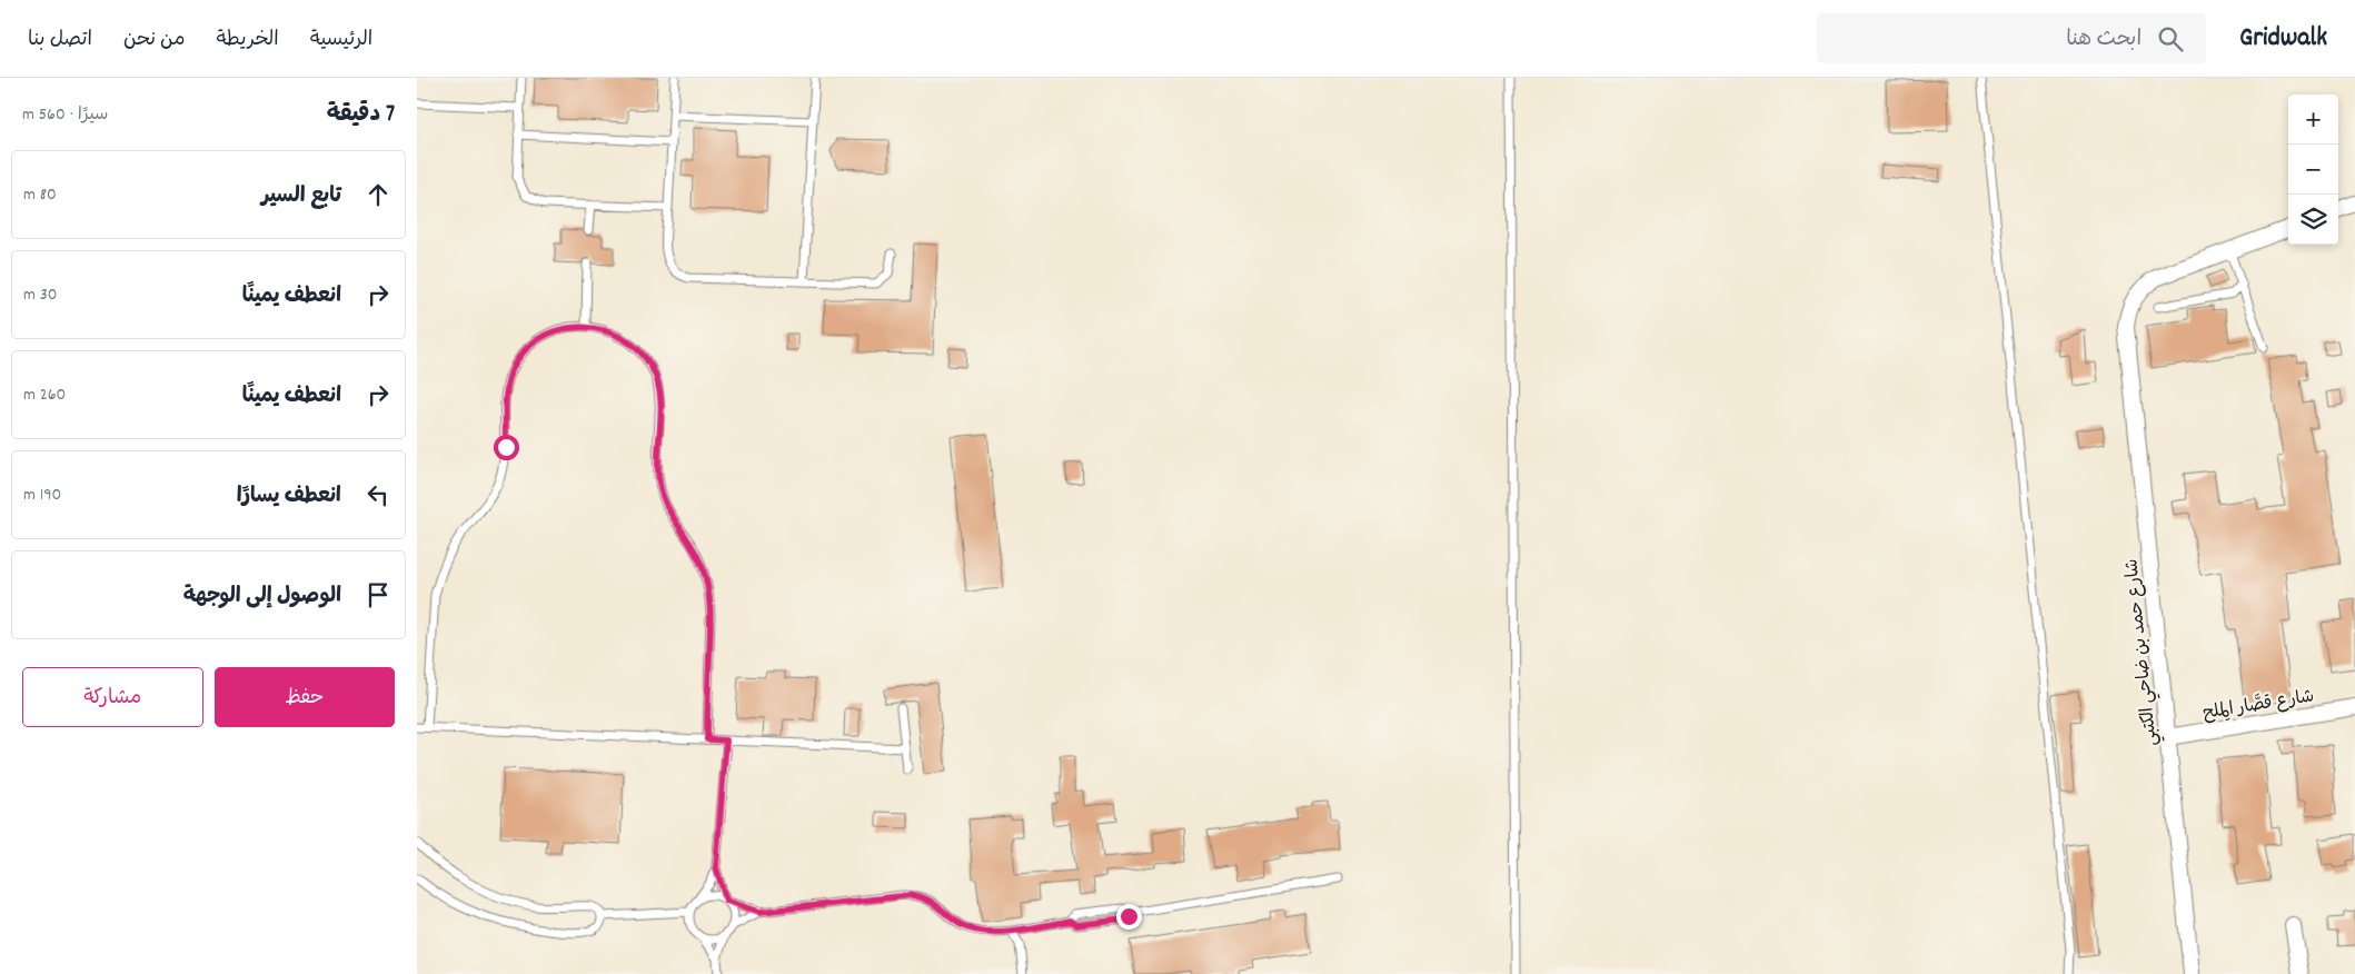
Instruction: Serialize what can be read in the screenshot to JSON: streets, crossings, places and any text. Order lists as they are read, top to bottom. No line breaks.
{"streets":{"street":["شارع حمد بن ضاحي الكتبي","شارع قصَّار المِلح"]},"crossings":[["شارع حمد بن ضاحي الكتبي","شارع قصَّار المِلح"]],"page":{"header":"Gridwalk","search":"ابحث هنا","nav":["الرئيسية","الخريطة","من نحن","اتصل بنا"],"heading":["7 دقيقة","سيرًا · 560 m"],"map_buttons":["+","−"],"list":[["تابع السير","80 m"],["انعطف يمينًا","30 m"],["انعطف يمينًا","260 m"],["انعطف يسارًا","190 m"],"الوصول إلى الوجهة"],"buttons":["حفظ","مشاركة"]}}
